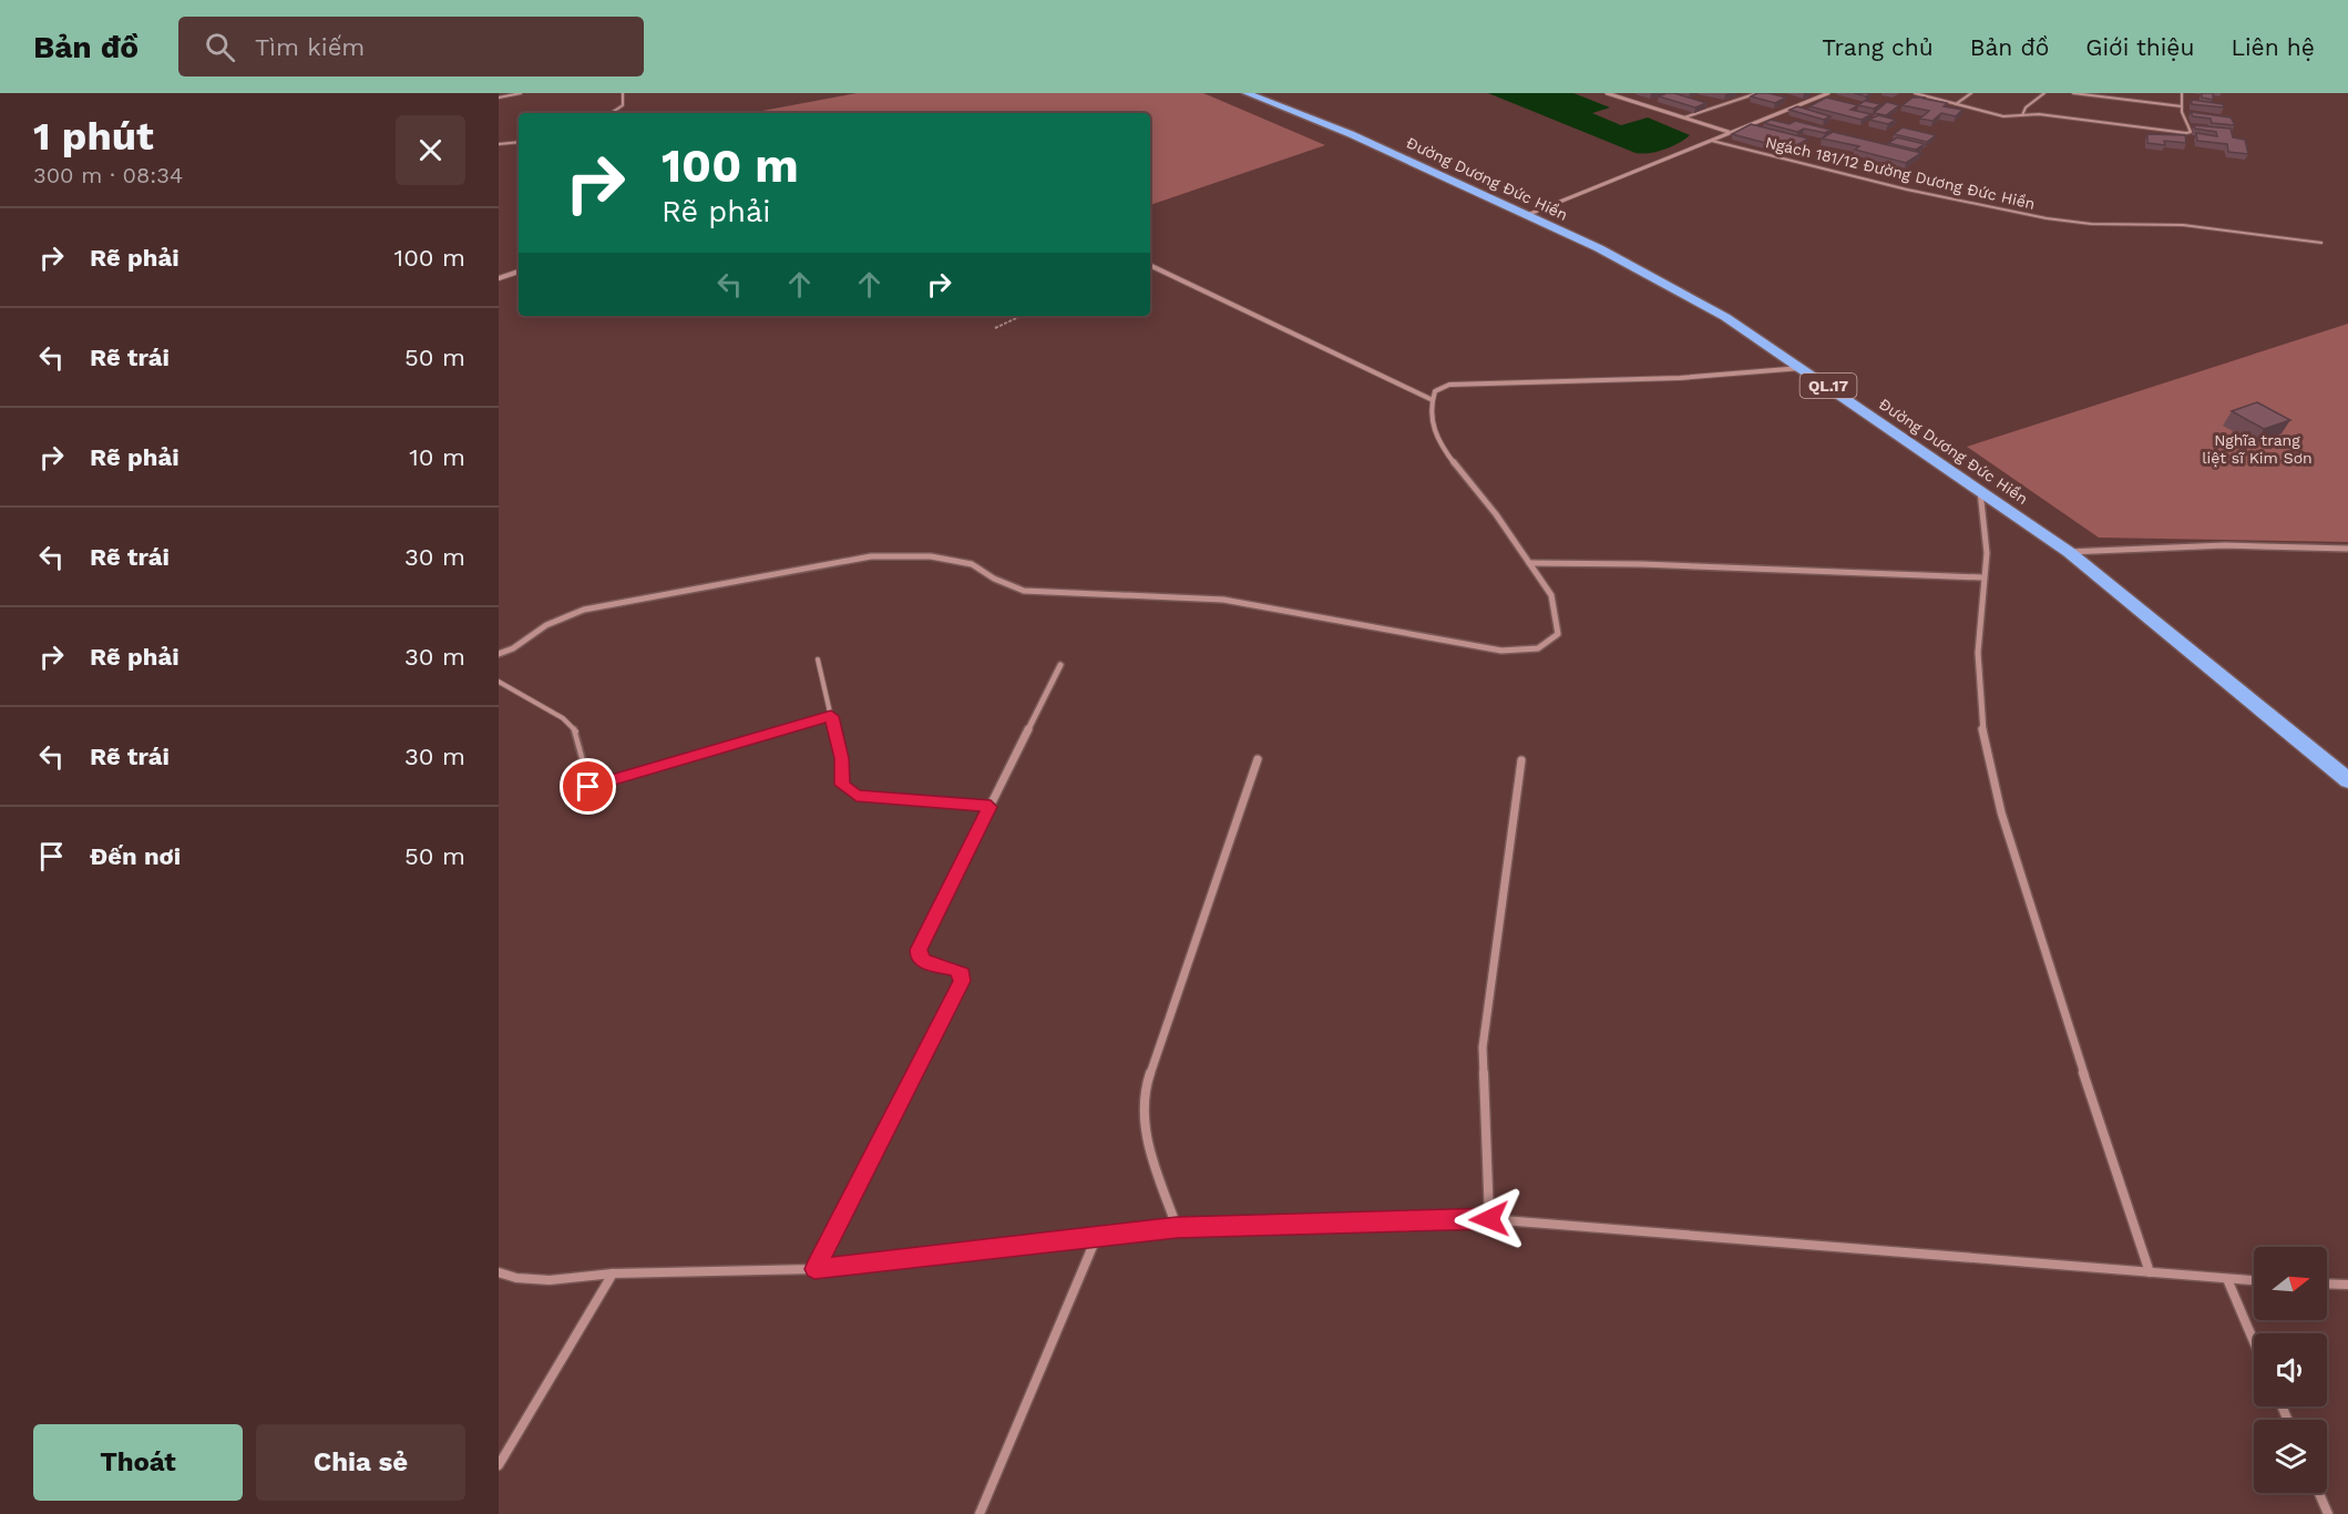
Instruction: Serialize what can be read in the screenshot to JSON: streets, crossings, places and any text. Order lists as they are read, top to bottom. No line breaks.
{"streets":{"highway":["Đường Dương Đức Hiền","QL.17"],"lane":["Ngách 181/12 Đường Dương Đức Hiền"]},"parks":["Nghĩa trang liệt sĩ Kim Sơn"],"north":"right","page":{"header":"Bản đồ","search":"Tìm kiếm","nav":["Trang chủ","Bản đồ","Giới thiệu","Liên hệ"],"heading":["1 phút","300 m · 08:34"],"turn":["100 m","Rẽ phải"],"list":[{"name":"Rẽ phải","value":"100 m"},{"name":"Rẽ trái","value":"50 m"},{"name":"Rẽ phải","value":"10 m"},{"name":"Rẽ trái","value":"30 m"},{"name":"Rẽ phải","value":"30 m"},{"name":"Rẽ trái","value":"30 m"},{"name":"Đến nơi","value":"50 m"}],"buttons":["Thoát","Chia sẻ"]}}
